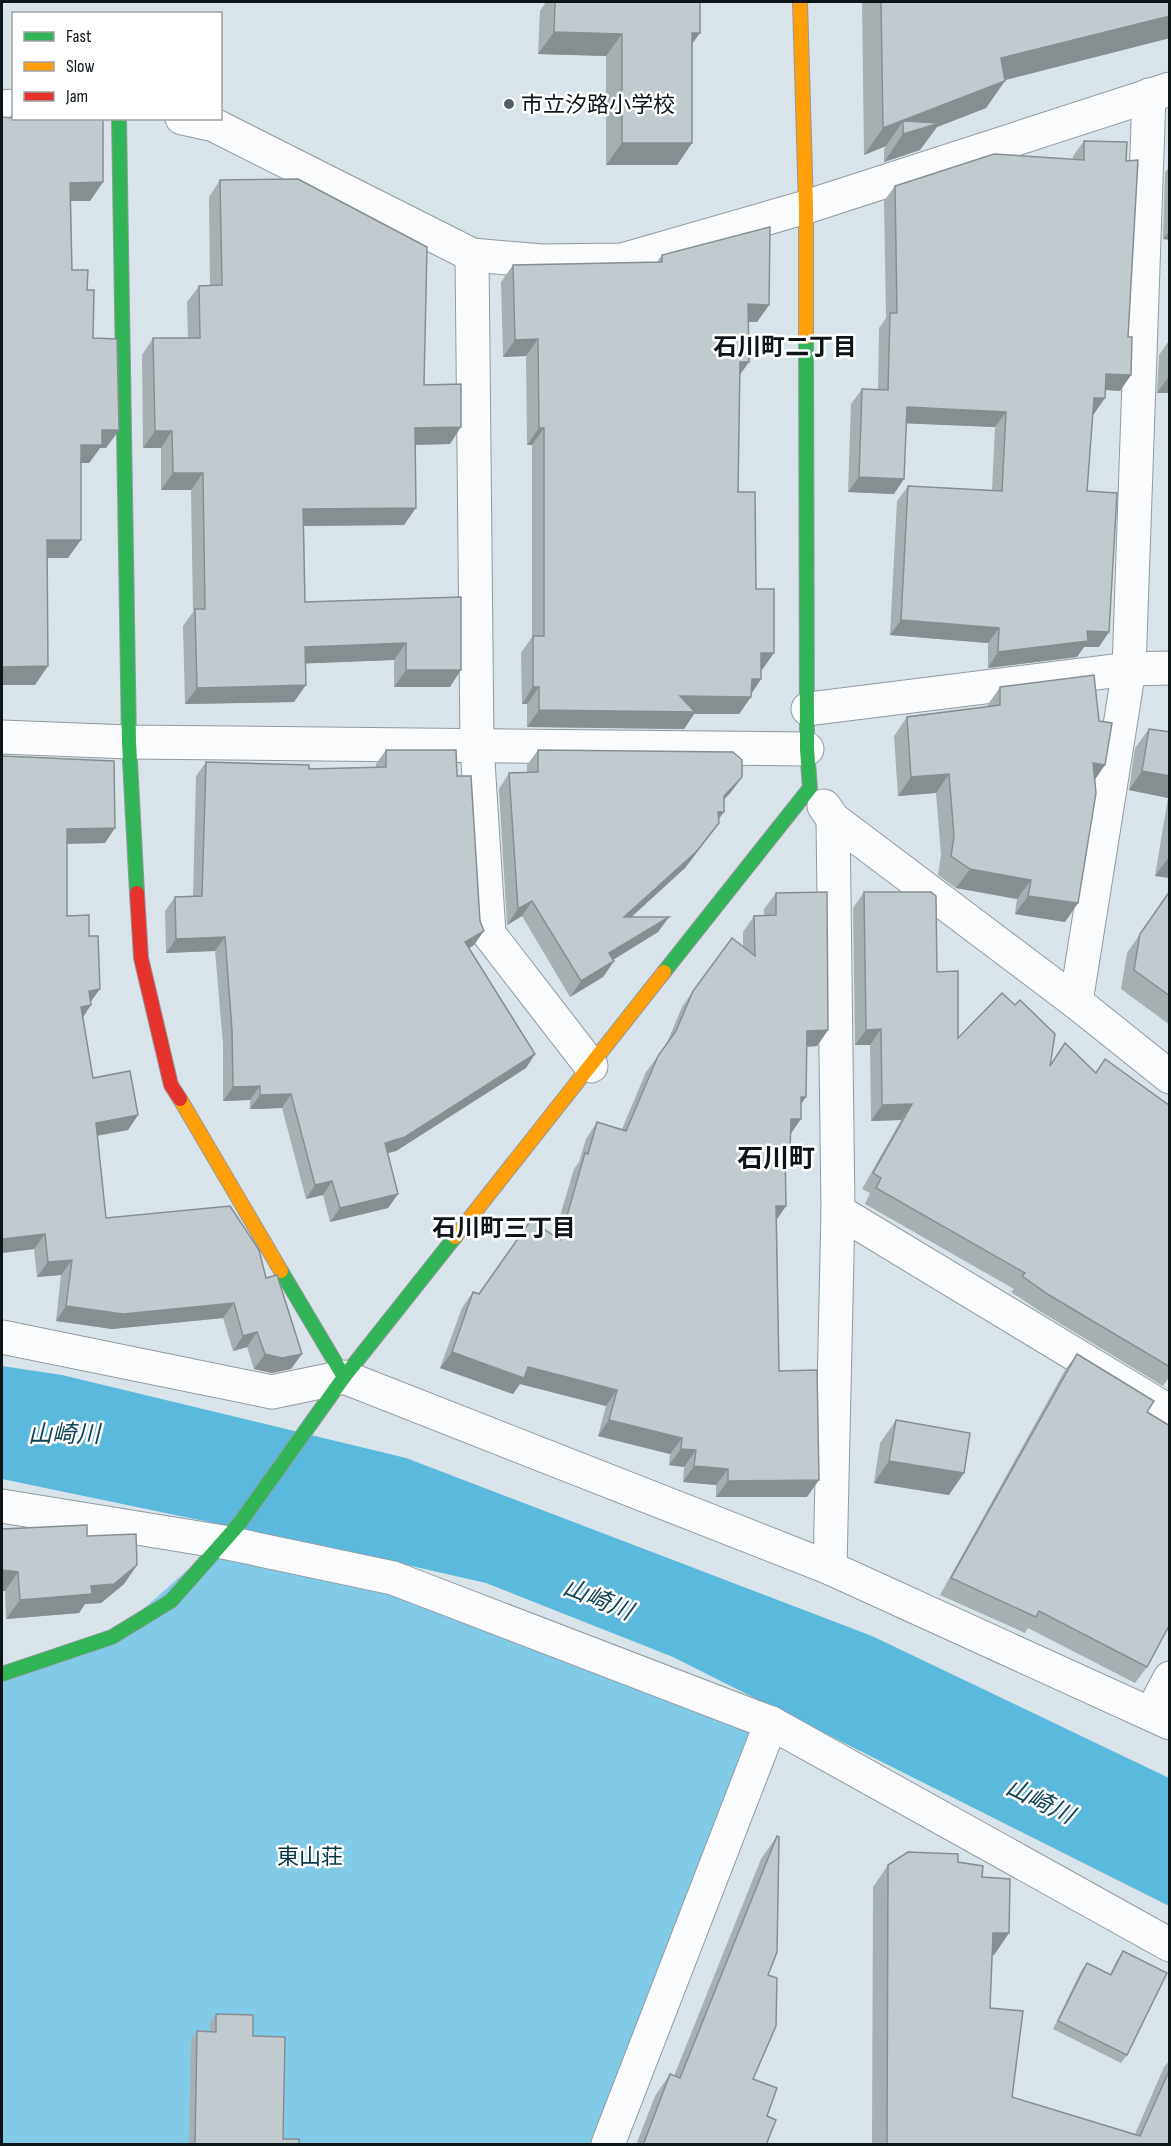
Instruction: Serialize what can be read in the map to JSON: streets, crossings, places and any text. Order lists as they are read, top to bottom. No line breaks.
{"districts":["石川町二丁目","石川町","石川町三丁目"],"water":["山崎川"],"parks":["東山荘"],"places":["市立汐路小学校"],"legend":["Fast","Slow","Jam"]}
